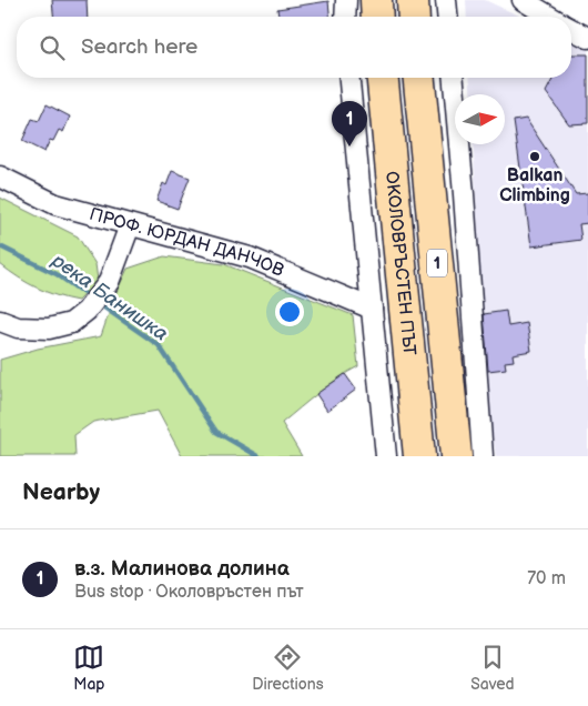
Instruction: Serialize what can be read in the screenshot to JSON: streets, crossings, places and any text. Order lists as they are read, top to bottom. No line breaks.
{"streets":{"highway":["ОКОЛОВРЪСТЕН ПЪТ","1"],"street":["ПРОФ. ЮРДАН ДАНЧОВ"]},"water":["река Банишка"],"places":["Balkan Climbing"],"north":"right","page":{"search":"Search here","pins":"1","heading":"Nearby","list":[{"mark":"1","name":"в.з. Малинова долина","note":"Bus stop · Околовръстен път","value":"70 m"}],"nav":["Map","Directions","Saved"]}}
